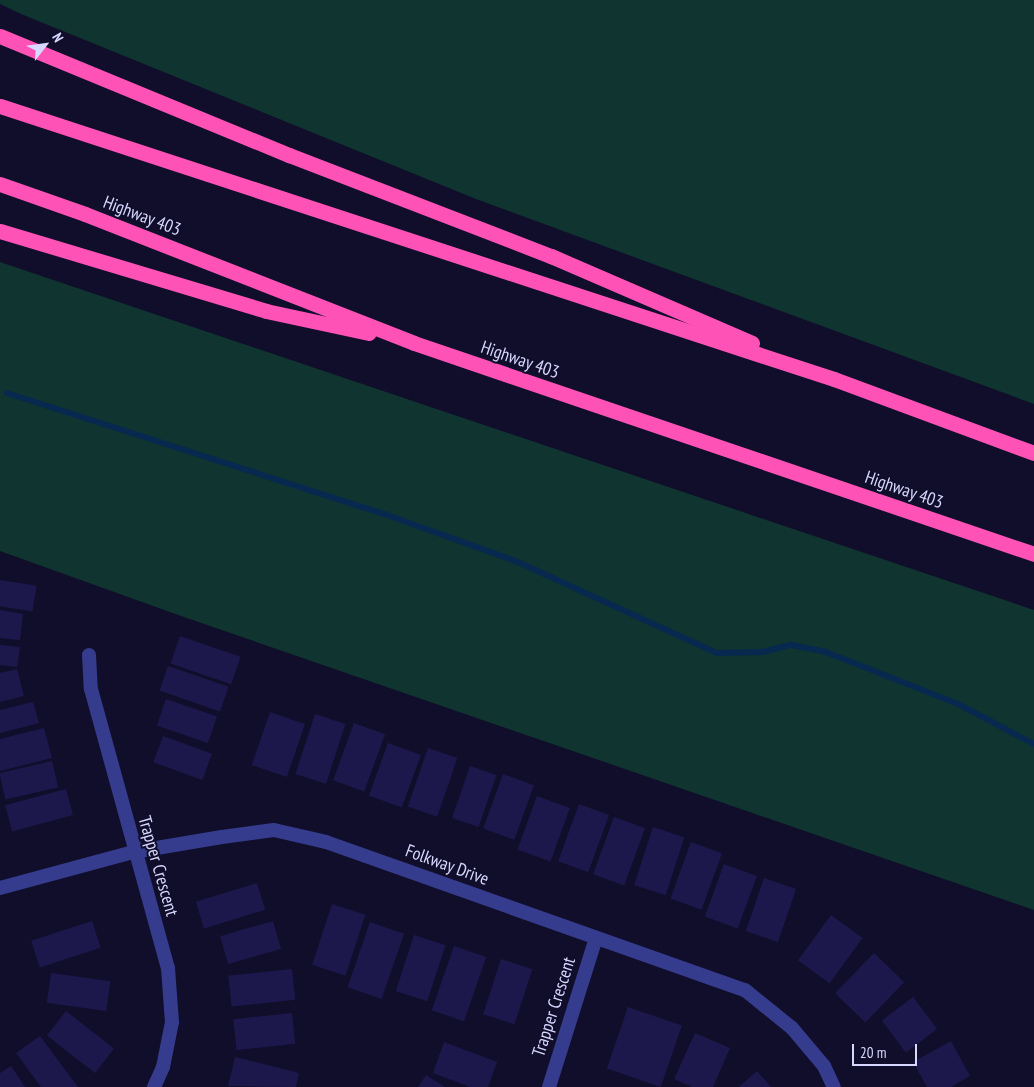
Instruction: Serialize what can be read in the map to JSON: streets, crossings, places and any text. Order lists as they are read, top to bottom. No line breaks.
{"streets":{"highway":["Highway 403"],"street":["Folkway Drive","Trapper Crescent"]},"crossings":[["Folkway Drive","Trapper Crescent"]],"scale_bar":"20 m","north":"top right"}
